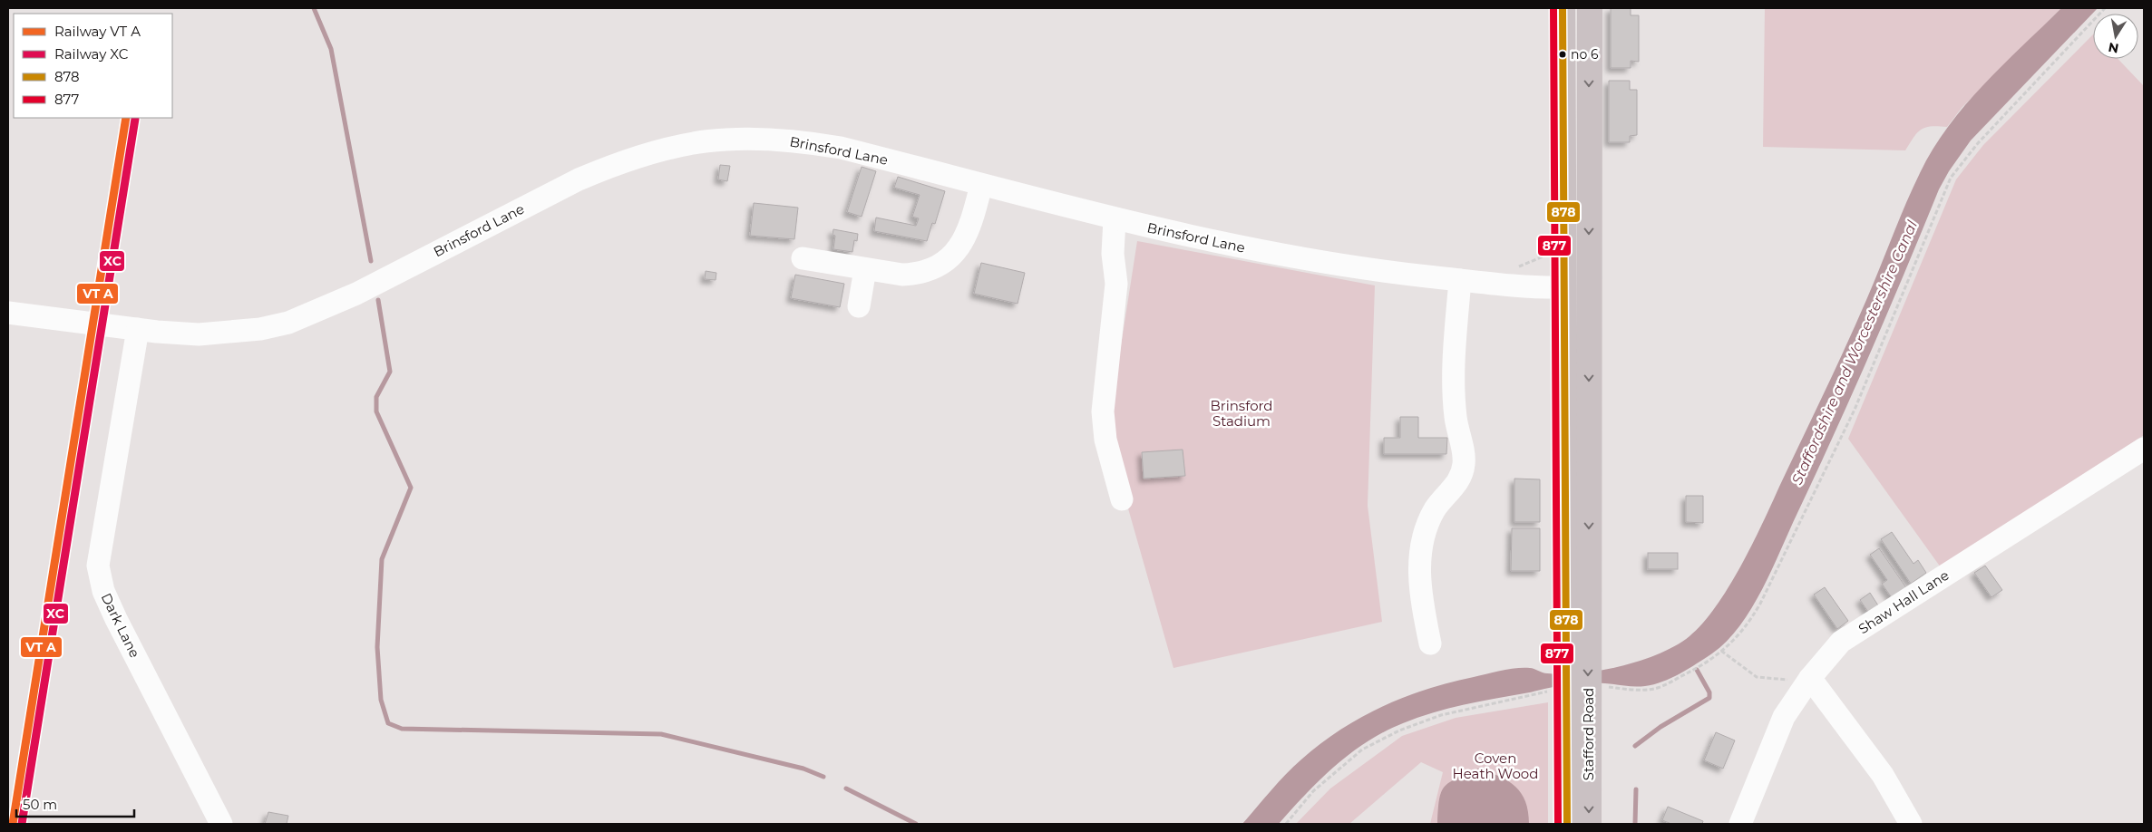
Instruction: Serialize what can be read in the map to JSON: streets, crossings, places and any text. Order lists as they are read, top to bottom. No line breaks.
{"streets":{"highway":["Stafford Road"],"street":["Brinsford Lane","Shaw Hall Lane","Dark Lane"]},"crossings":[["Brinsford Lane","Dark Lane"]],"water":["Staffordshire and Worcestershire Canal"],"parks":["Brinsford Stadium","Coven Heath Wood"],"places":["no 6"],"lines":["transit line 878","transit line 877","rail line XC"],"legend":["Railway VT A","Railway XC","878","877"],"scale_bar":"50 m","north":"bottom"}
